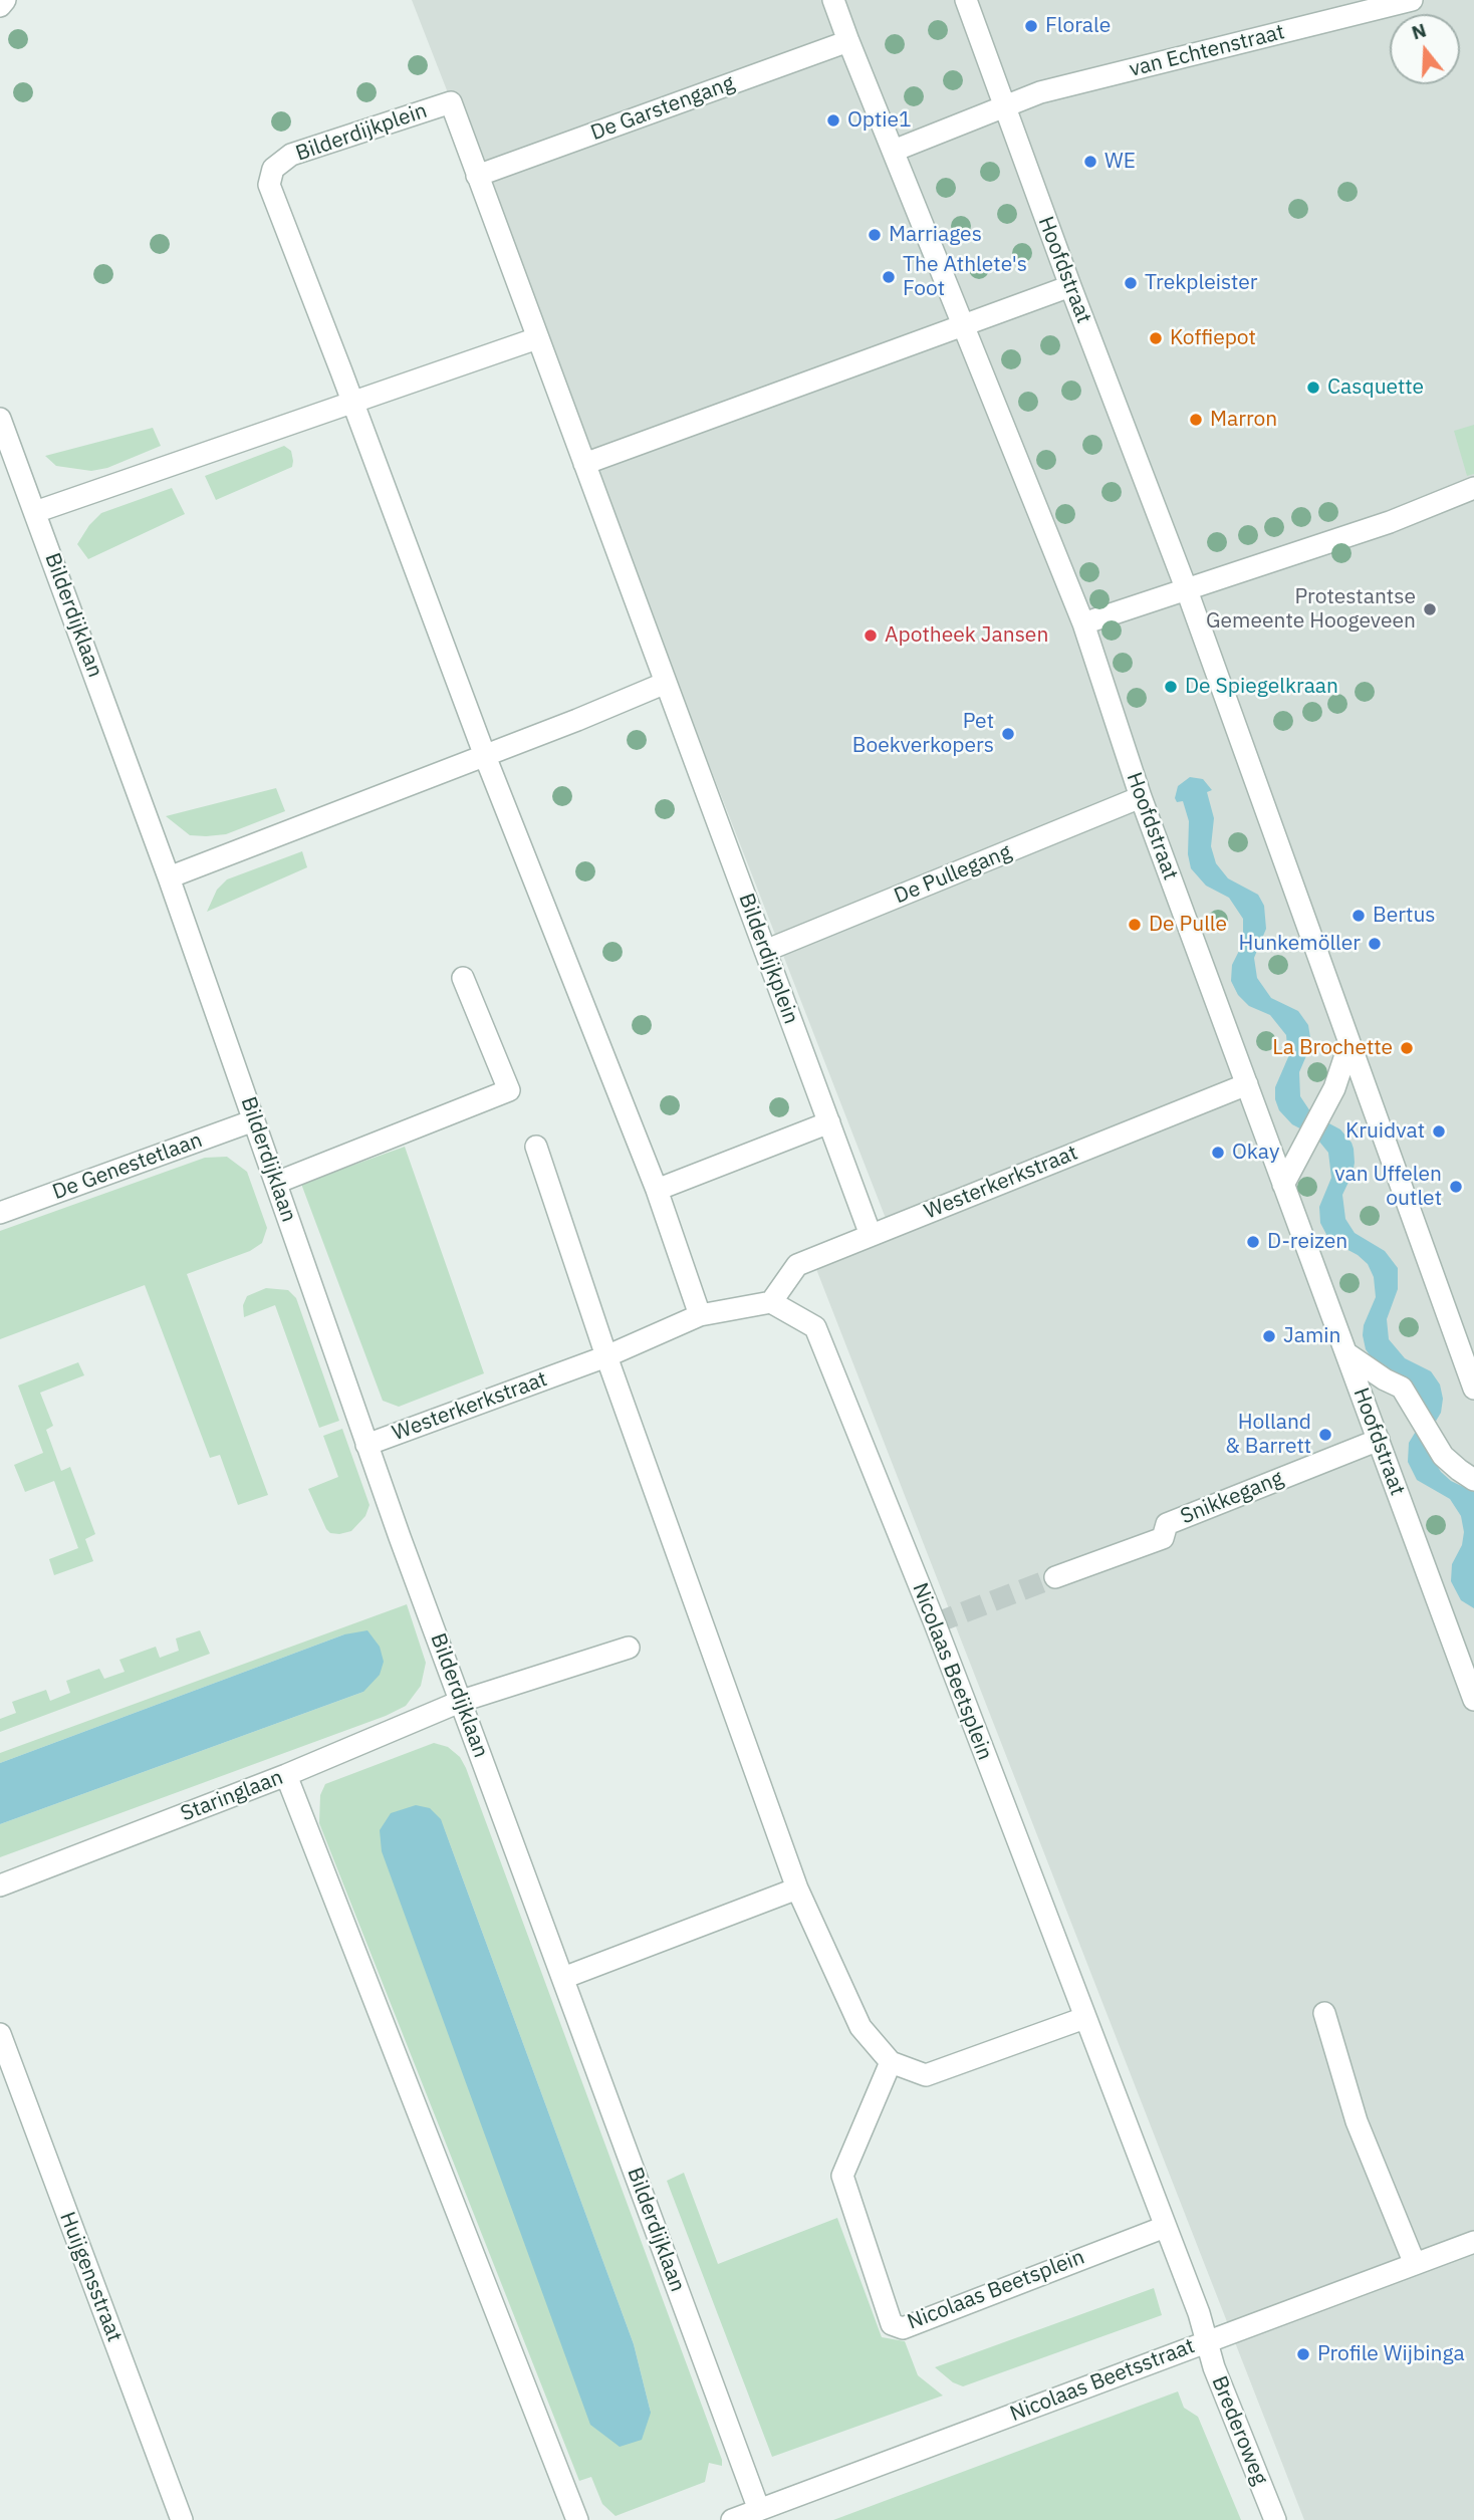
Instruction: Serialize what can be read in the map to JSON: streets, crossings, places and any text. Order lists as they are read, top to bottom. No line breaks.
{"streets":{"street":["van Echtenstraat","De Garstengang","Bilderdijkplein","Hoofdstraat","Bilderdijklaan","De Pullegang","De Genestetlaan","Westerkerkstraat","Snikkegang","Nicolaas Beetsplein","Staringlaan","Huijgensstraat","Nicolaas Beetsstraat","Brederoweg"]},"crossings":[["van Echtenstraat","Hoofdstraat"],["De Garstengang","Bilderdijkplein"],["De Garstengang","Hoofdstraat"],["Bilderdijkplein","De Pullegang"],["Bilderdijkplein","Westerkerkstraat"],["Hoofdstraat","De Pullegang"],["Hoofdstraat","Westerkerkstraat"],["Hoofdstraat","Snikkegang"],["Bilderdijklaan","De Genestetlaan"],["Bilderdijklaan","Westerkerkstraat"],["Bilderdijklaan","Staringlaan"],["Bilderdijklaan","Nicolaas Beetsstraat"],["Westerkerkstraat","Nicolaas Beetsplein"],["Nicolaas Beetsplein","Nicolaas Beetsstraat"],["Nicolaas Beetsplein","Brederoweg"],["Nicolaas Beetsstraat","Brederoweg"]],"places":["Florale","Optie1","WE","Marriages","The Athlete's Foot","Trekpleister","Koffiepot","Casquette","Marron","Protestantse Gemeente Hoogeveen","Apotheek Jansen","De Spiegelkraan","Pet Boekverkopers","Bertus","De Pulle","Hunkemöller","La Brochette","Kruidvat","Okay","van Uffelen outlet","D-reizen","Jamin","Holland & Barrett","Profile Wijbinga"],"north":"top"}
